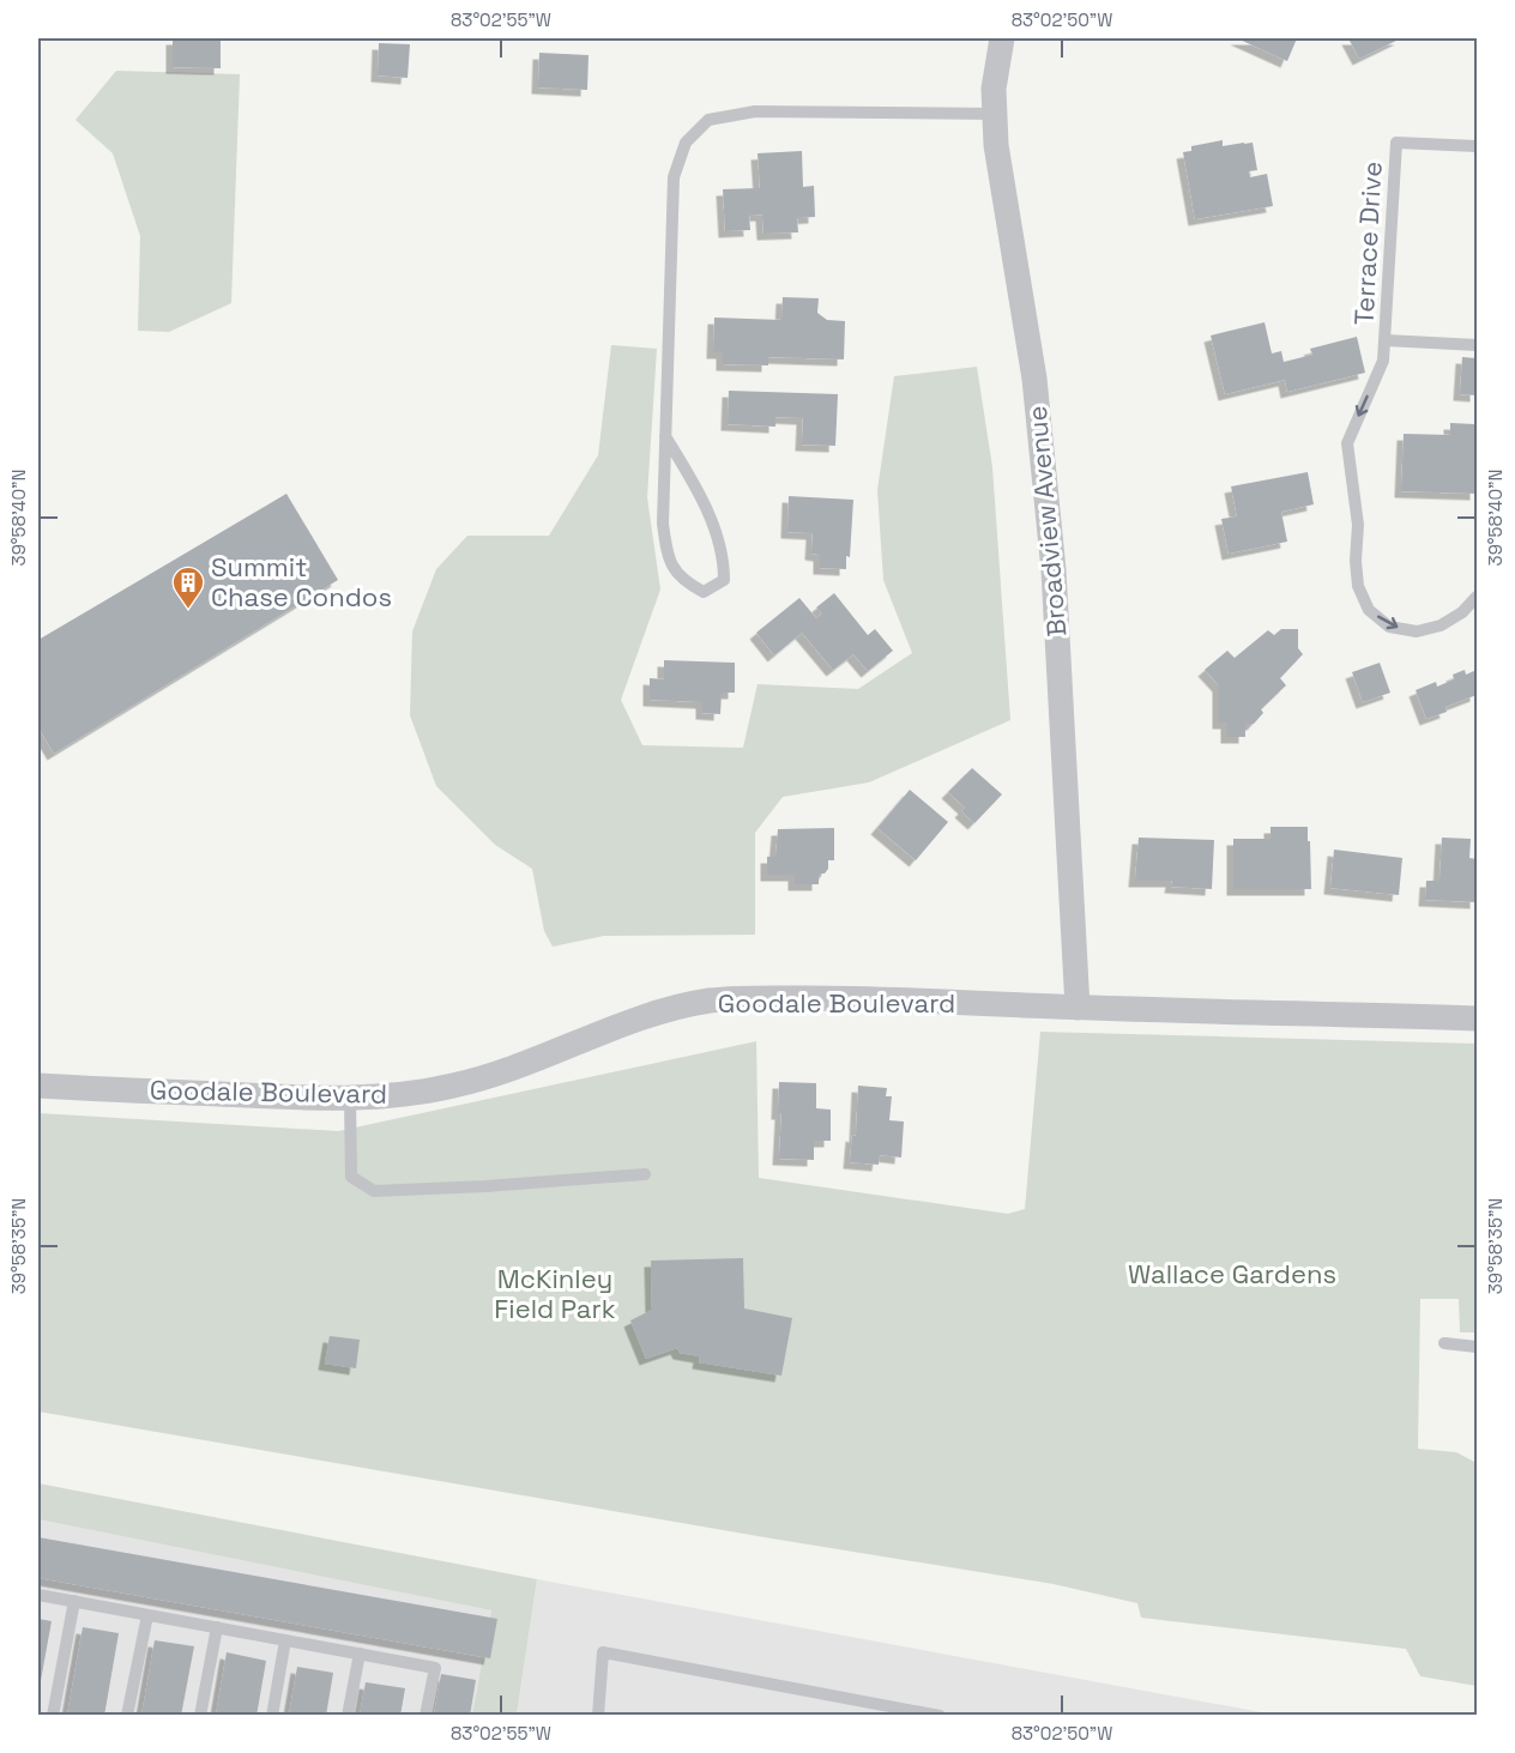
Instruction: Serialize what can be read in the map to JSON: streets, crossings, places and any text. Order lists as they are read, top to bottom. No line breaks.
{"streets":{"street":["Broadview Avenue","Goodale Boulevard"],"lane":["Terrace Drive"]},"crossings":[["Broadview Avenue","Goodale Boulevard"]],"parks":["Wallace Gardens","McKinley Field Park"],"places":{"building":["Summit Chase Condos"]},"coordinates":["83°02'55\"W","83°02'50\"W","39°58'40\"N","39°58'35\"N"]}
